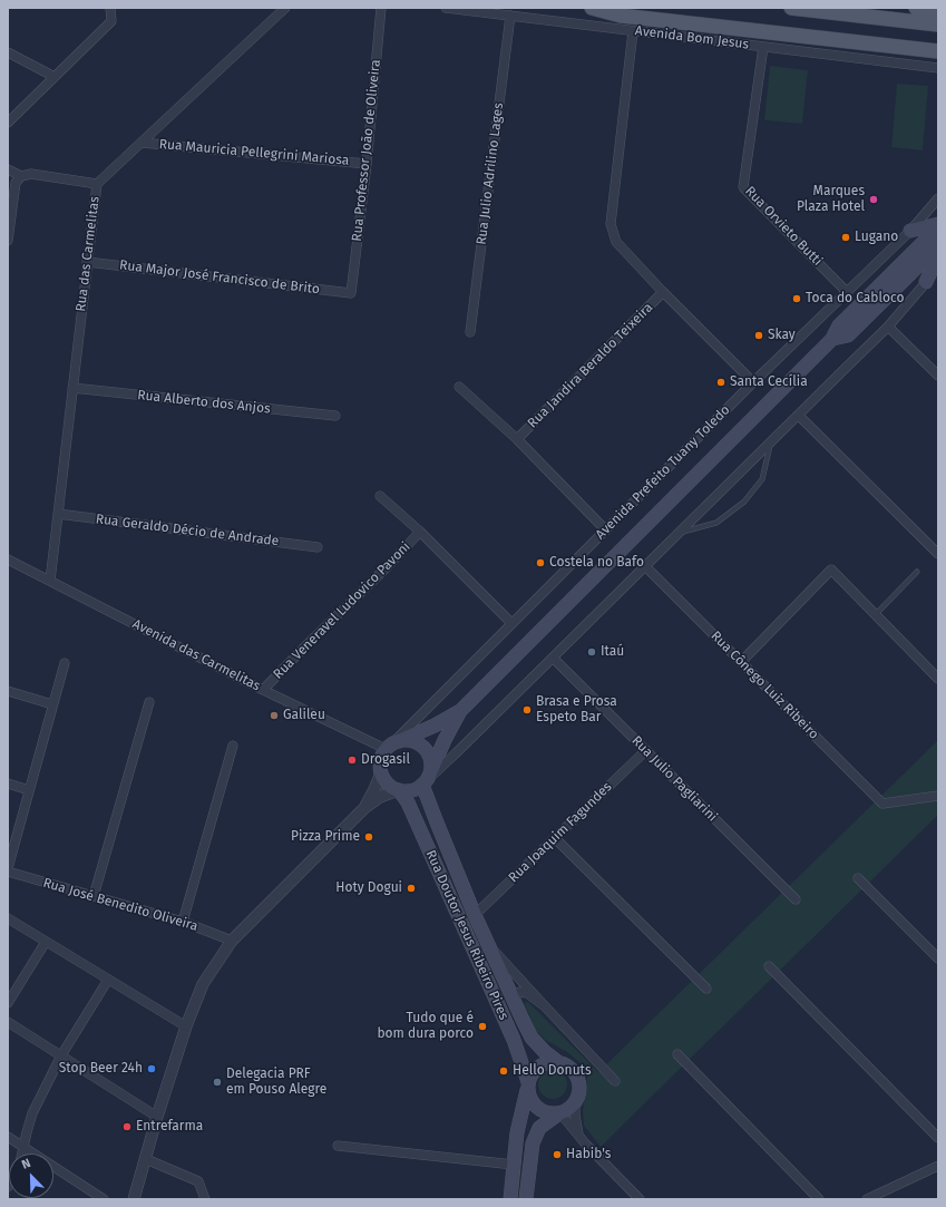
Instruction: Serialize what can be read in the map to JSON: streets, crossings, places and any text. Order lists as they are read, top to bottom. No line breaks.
{"streets":{"main road":["Avenida Prefeito Tuany Toledo","Rua Doutor Jesus Ribeiro Pires"],"street":["Avenida Bom Jesus","Rua Professor João de Oliveira","Rua Mauricia Pellegrini Mariosa","Rua Julio Adrilino Lages","Rua Orvieto Butti","Rua das Carmelitas","Rua Major José Francisco de Brito","Rua Jandira Beraldo Teixeira","Rua Alberto dos Anjos","Rua Geraldo Décio de Andrade","Rua Veneravel Ludovico Pavoni","Avenida das Carmelitas","Rua Cônego Luiz Ribeiro","Rua Julio Pagliarini","Rua Joaquim Fagundes","Rua José Benedito Oliveira"]},"crossings":[["Avenida Bom Jesus","Rua Julio Adrilino Lages"],["Avenida Bom Jesus","Rua Orvieto Butti"],["Rua Professor João de Oliveira","Rua Mauricia Pellegrini Mariosa"],["Rua Professor João de Oliveira","Rua Major José Francisco de Brito"],["Rua Mauricia Pellegrini Mariosa","Rua das Carmelitas"],["Rua Orvieto Butti","Avenida Prefeito Tuany Toledo"],["Rua das Carmelitas","Rua Major José Francisco de Brito"],["Rua das Carmelitas","Rua Alberto dos Anjos"],["Rua das Carmelitas","Rua Geraldo Décio de Andrade"],["Rua das Carmelitas","Avenida das Carmelitas"],["Avenida Prefeito Tuany Toledo","Avenida das Carmelitas"],["Avenida Prefeito Tuany Toledo","Rua Doutor Jesus Ribeiro Pires"],["Rua Veneravel Ludovico Pavoni","Avenida das Carmelitas"],["Avenida das Carmelitas","Rua Doutor Jesus Ribeiro Pires"],["Rua Julio Pagliarini","Rua Joaquim Fagundes"],["Rua Joaquim Fagundes","Rua Doutor Jesus Ribeiro Pires"]],"places":["Marques Plaza Hotel","Lugano","Toca do Cabloco","Skay","Santa Cecília","Costela no Bafo","Itaú","Brasa e Prosa Espeto Bar","Galileu","Drogasil","Pizza Prime","Hoty Dogui","Tudo que é bom dura porco","Stop Beer 24h","Hello Donuts","Delegacia PRF em Pouso Alegre","Entrefarma","Habib's"],"north":"top left"}
